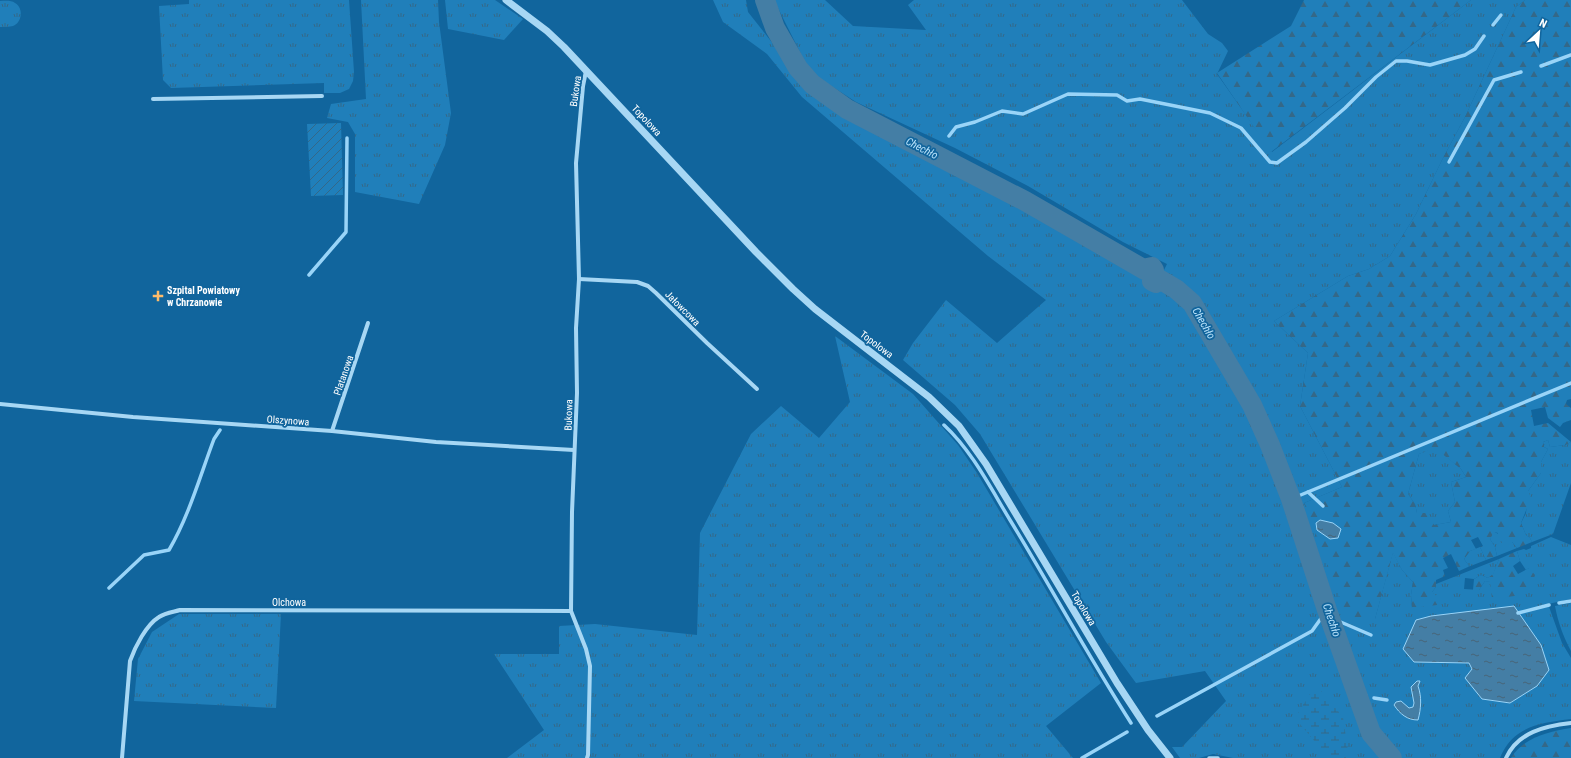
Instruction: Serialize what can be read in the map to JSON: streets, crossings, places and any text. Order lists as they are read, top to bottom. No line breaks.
{"streets":{"street":["Bukowa","Topolowa","Jałowcowa","Platanowa","Olszynowa","Olchowa"]},"crossings":[["Bukowa","Topolowa"],["Bukowa","Jałowcowa"],["Bukowa","Olszynowa"],["Bukowa","Olchowa"],["Platanowa","Olszynowa"]],"water":["Chechło"],"places":{"health":["Szpital Powiatowy w Chrzanowie"]},"north":"top right"}
